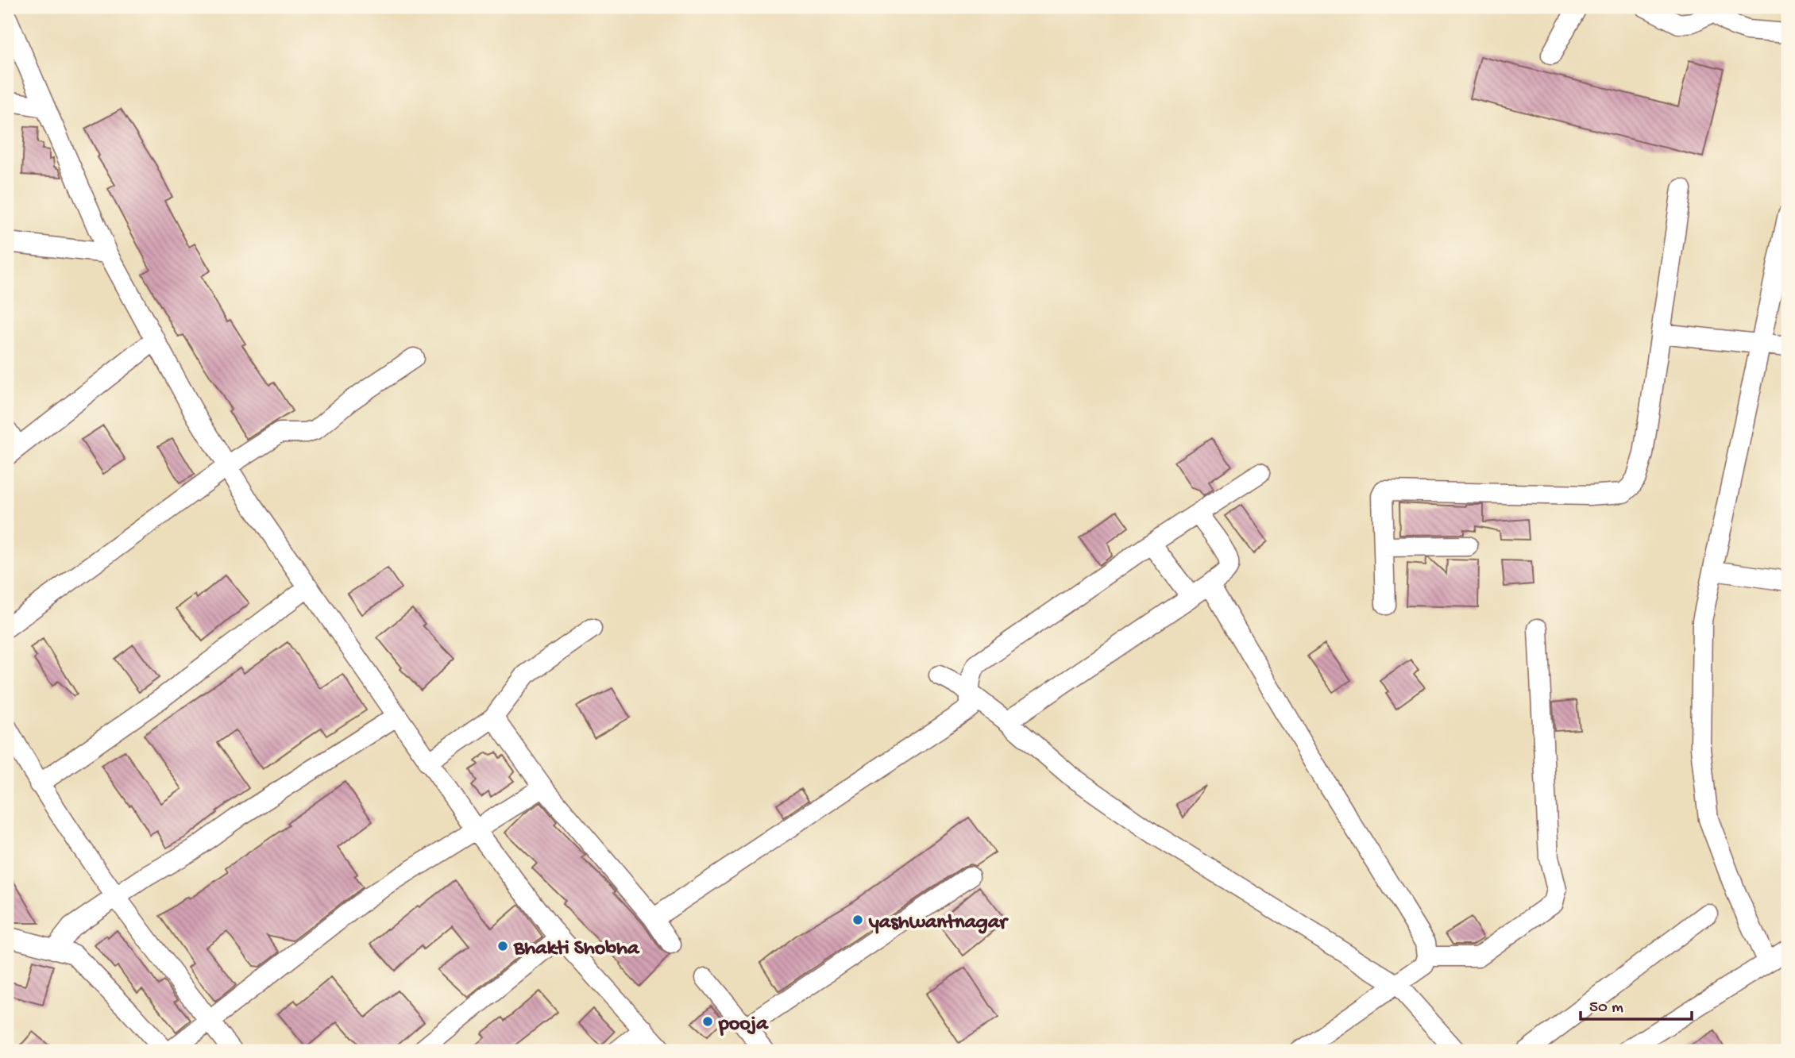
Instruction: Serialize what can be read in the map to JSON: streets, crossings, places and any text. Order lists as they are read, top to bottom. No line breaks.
{"places":["yashwantnagar","Bhakti Shobha","pooja"],"scale_bar":"50 m"}
